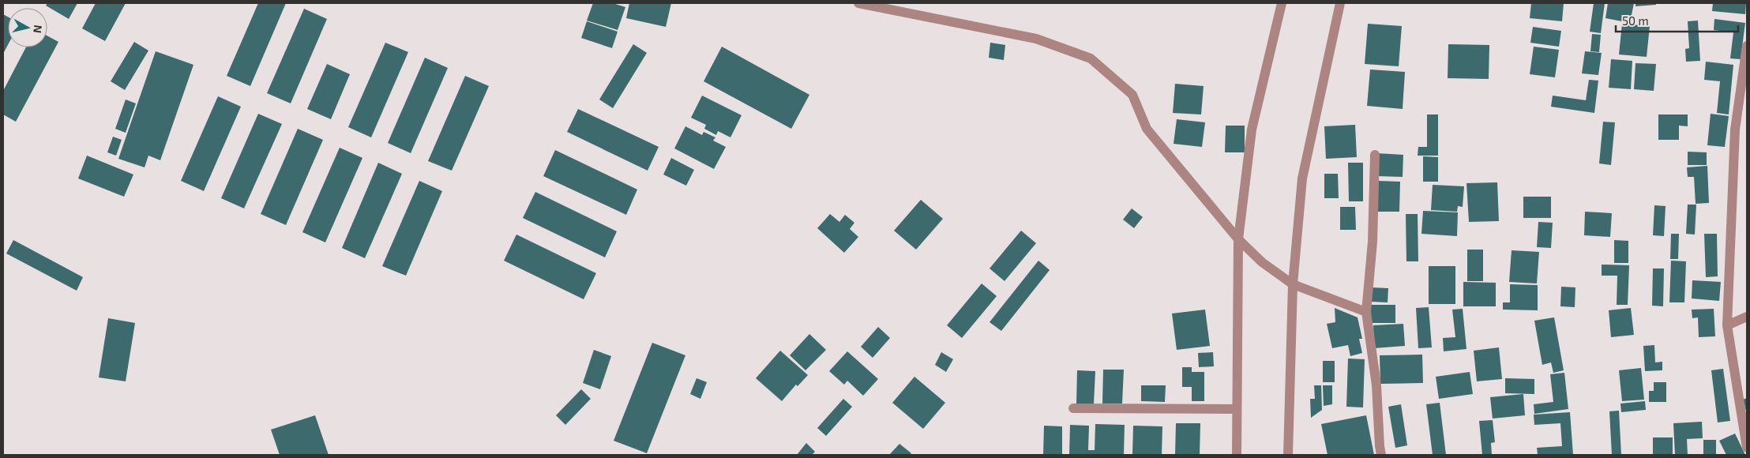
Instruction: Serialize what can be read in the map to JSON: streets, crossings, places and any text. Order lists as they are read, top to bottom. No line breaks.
{"scale_bar":"50 m","north":"right"}
